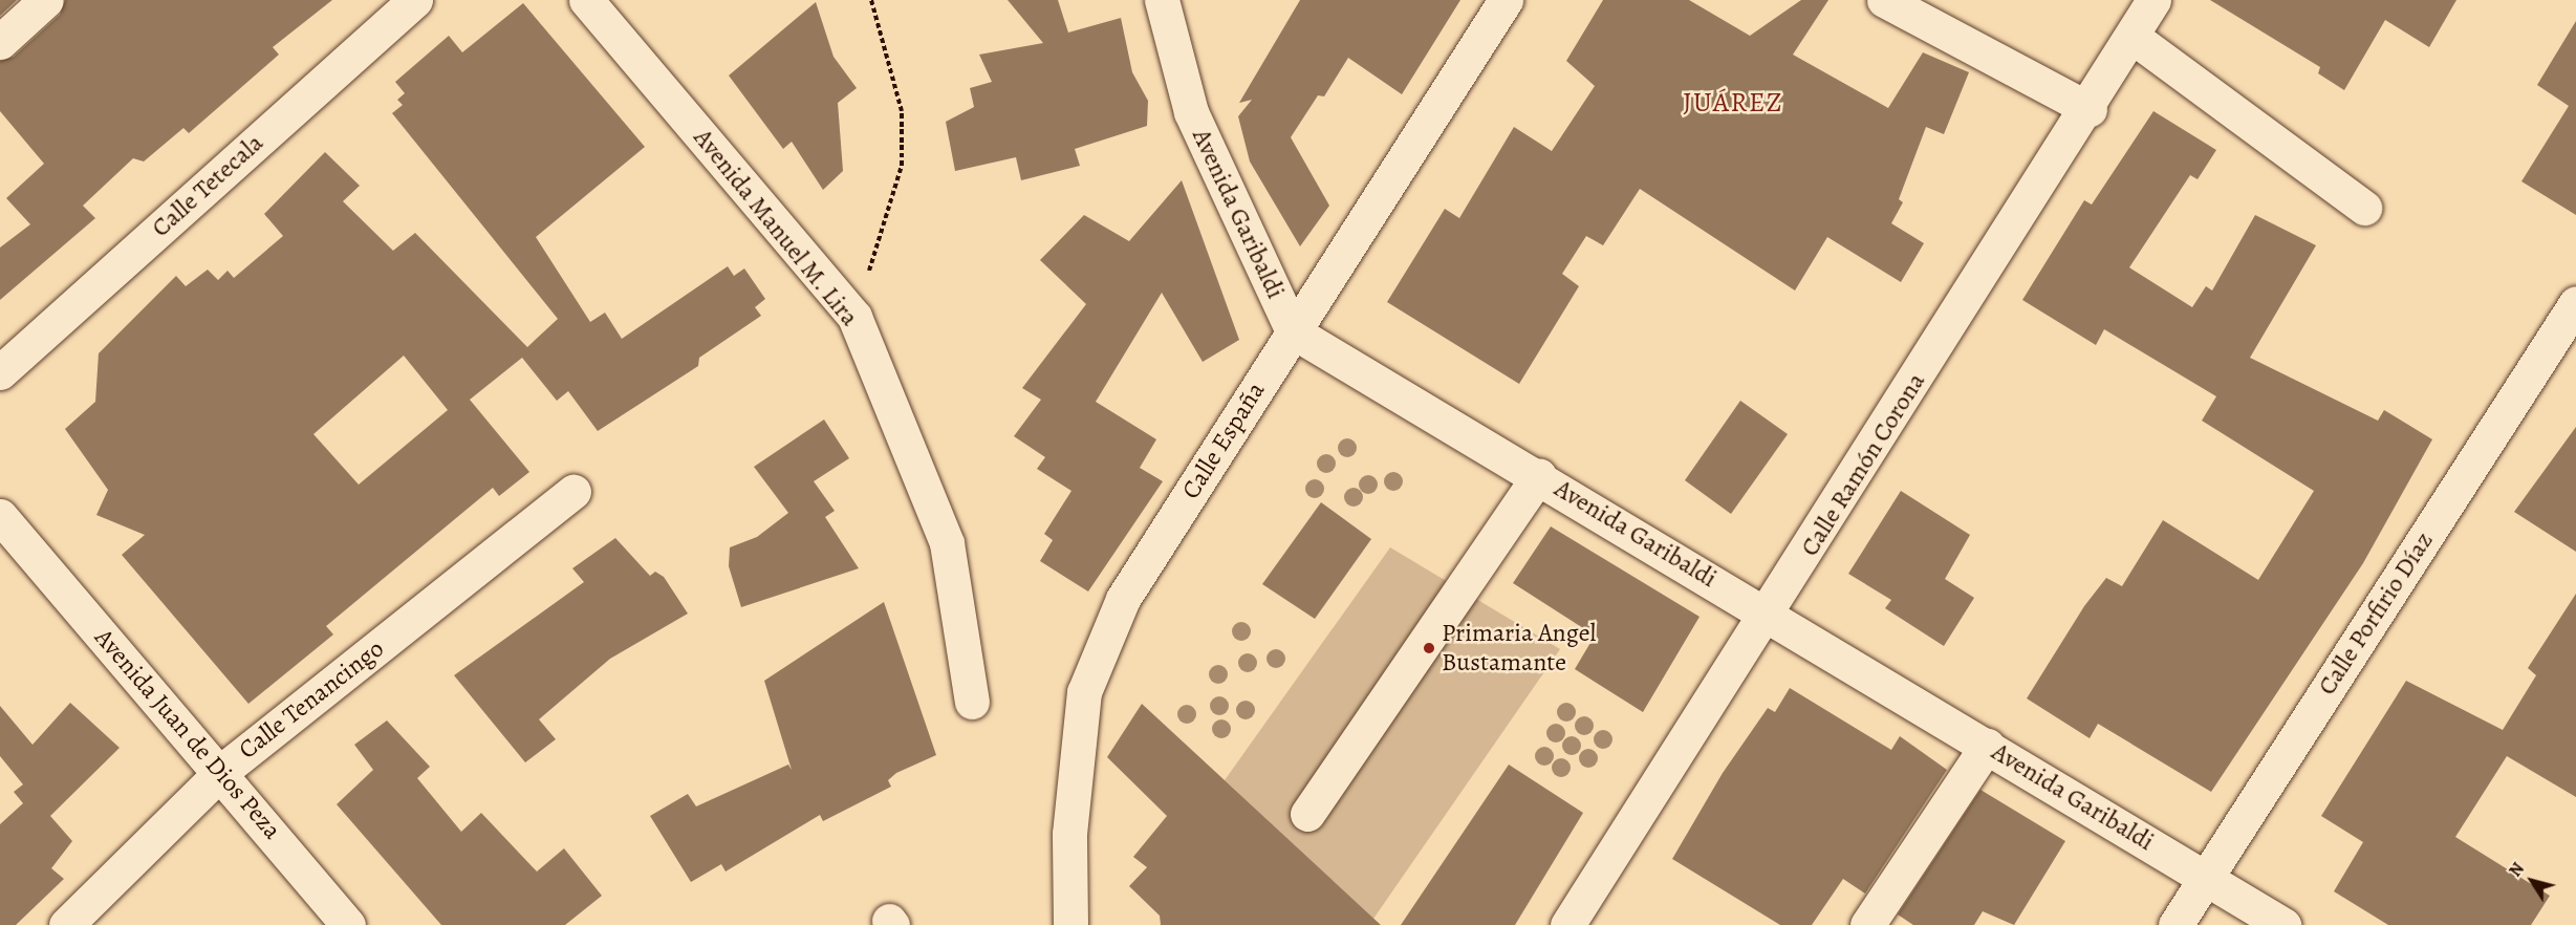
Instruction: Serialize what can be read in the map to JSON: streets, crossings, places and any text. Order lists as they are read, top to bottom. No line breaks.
{"streets":{"street":["Calle Tetecala","Avenida Garibaldi","Avenida Manuel M. Lira","Calle España","Calle Ramón Corona","Calle Porfirio Díaz","Calle Tenancingo","Avenida Juan de Dios Peza"]},"crossings":[["Avenida Garibaldi","Calle España"],["Avenida Garibaldi","Calle Ramón Corona"],["Avenida Garibaldi","Calle Porfirio Díaz"],["Calle Tenancingo","Avenida Juan de Dios Peza"]],"districts":["JUÁREZ"],"places":["Primaria Angel Bustamante"],"north":"top left"}
